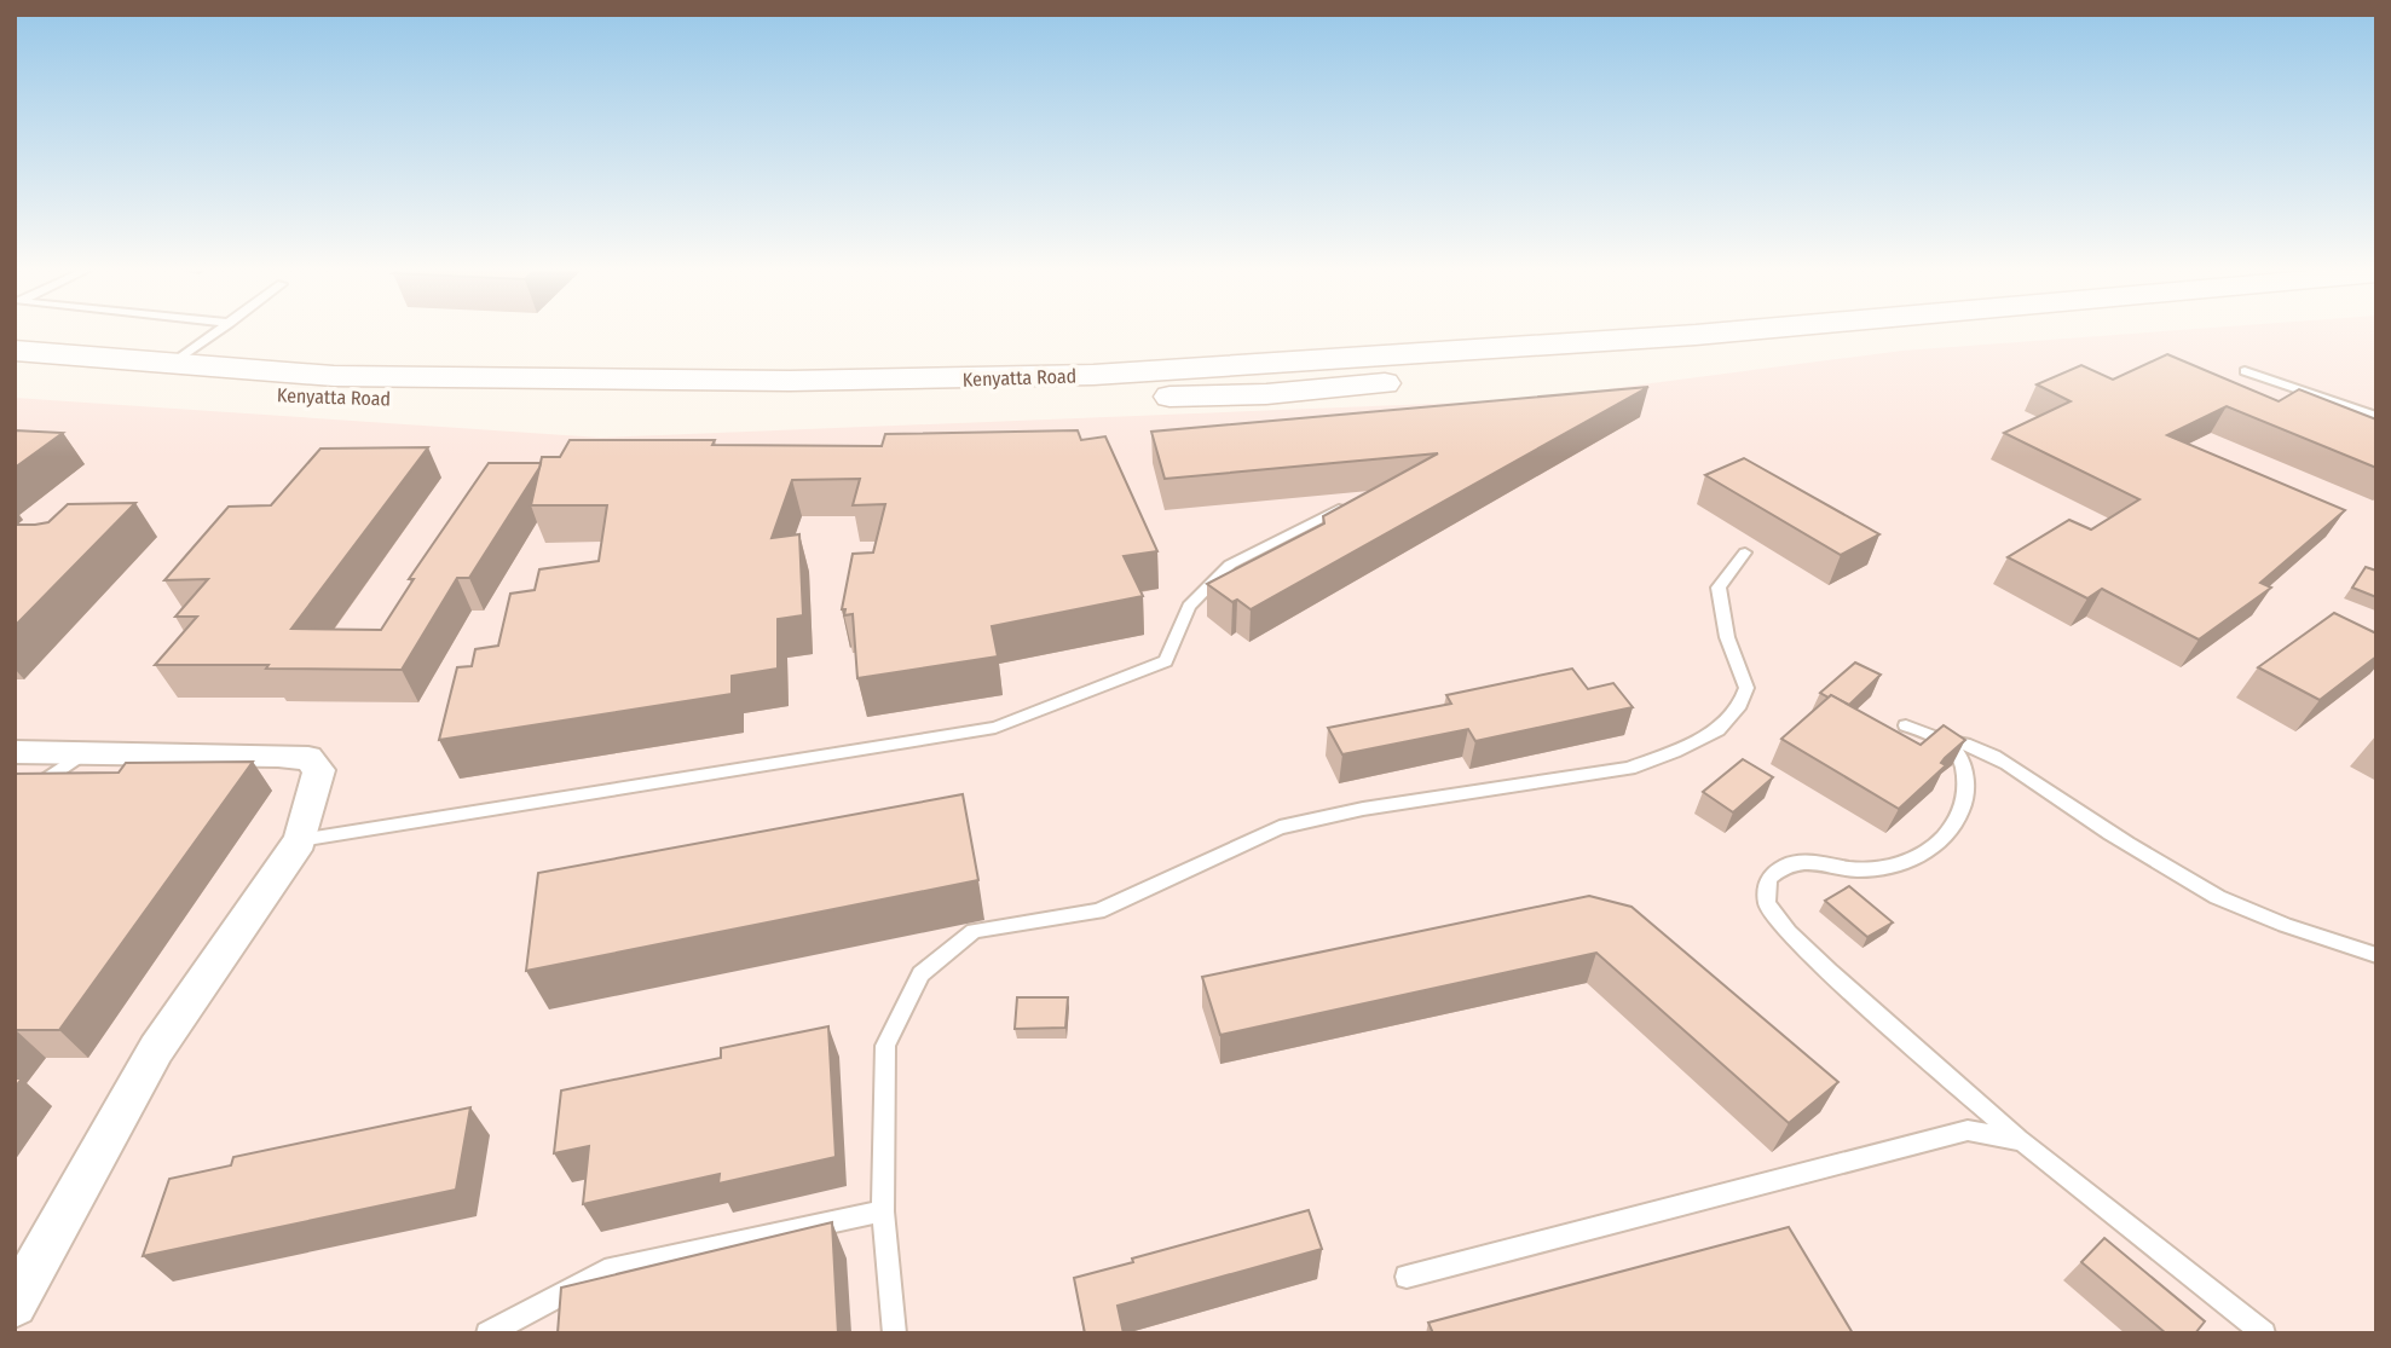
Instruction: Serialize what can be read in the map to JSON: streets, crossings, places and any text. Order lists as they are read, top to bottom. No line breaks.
{"streets":{"main road":["Kenyatta Road"]}}
